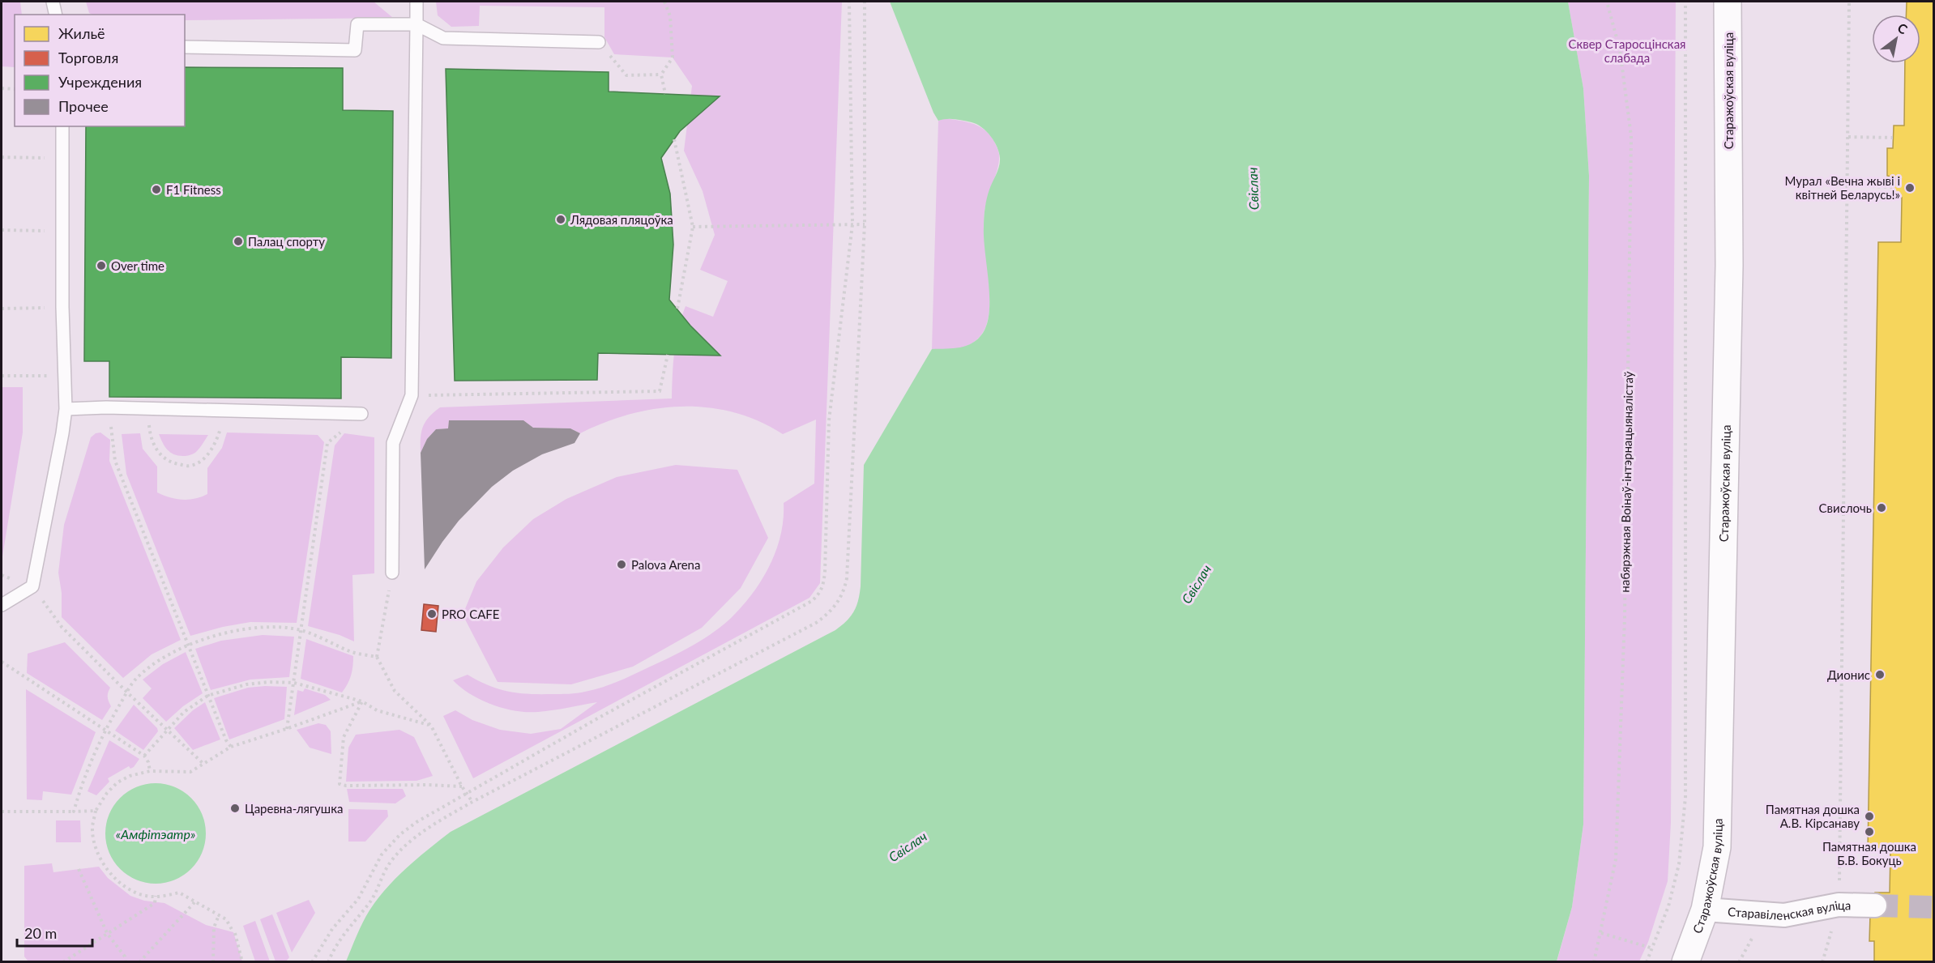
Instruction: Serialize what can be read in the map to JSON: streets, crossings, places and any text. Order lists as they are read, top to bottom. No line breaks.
{"streets":{"main road":["Старажоўская вуліца"],"street":["Старавіленская вуліца"],"path":["набярэжная Воінаў-інтэрнацыяналістаў"]},"crossings":[["Старажоўская вуліца","Старавіленская вуліца"]],"water":["Свіслач","«Амфітэатр»"],"parks":["Сквер Старосцінская слабада"],"places":["Мурал «Вечна жыві і квітней Беларусь!»","F1 Fitness","Лядовая пляцоўка","Палац спорту","Over time","Свислочь","Palova Arena","PRO CAFE","Дионис","Царевна-лягушка","Памятная дошка А.В. Кірсанаву","Памятная дошка Б.В. Бокуць"],"legend":["Жильё","Торговля","Учреждения","Прочее"],"scale_bar":"20 m","north":"top right"}
